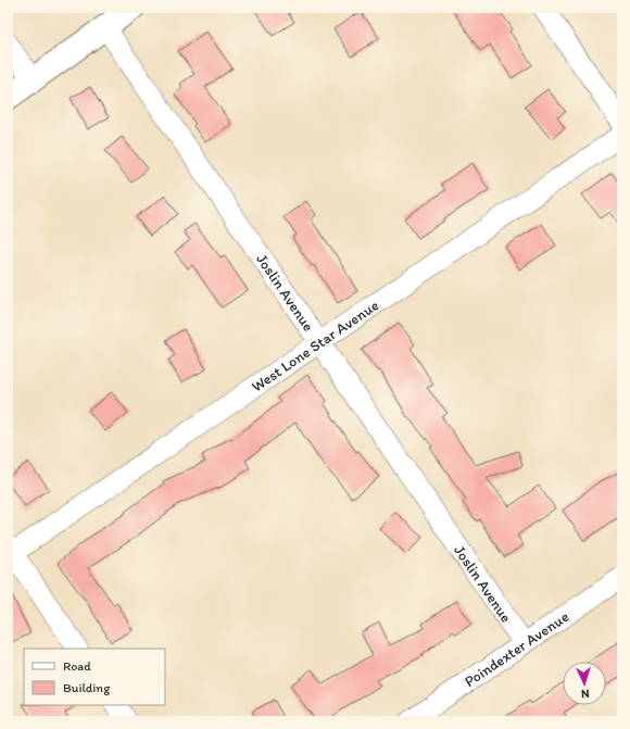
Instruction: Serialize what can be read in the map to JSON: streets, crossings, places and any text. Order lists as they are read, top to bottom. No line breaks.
{"streets":{"street":["Joslin Avenue","West Lone Star Avenue","Poindexter Avenue"]},"crossings":[["Joslin Avenue","West Lone Star Avenue"],["Joslin Avenue","Poindexter Avenue"]],"legend":["Road","Building"],"north":"bottom"}
